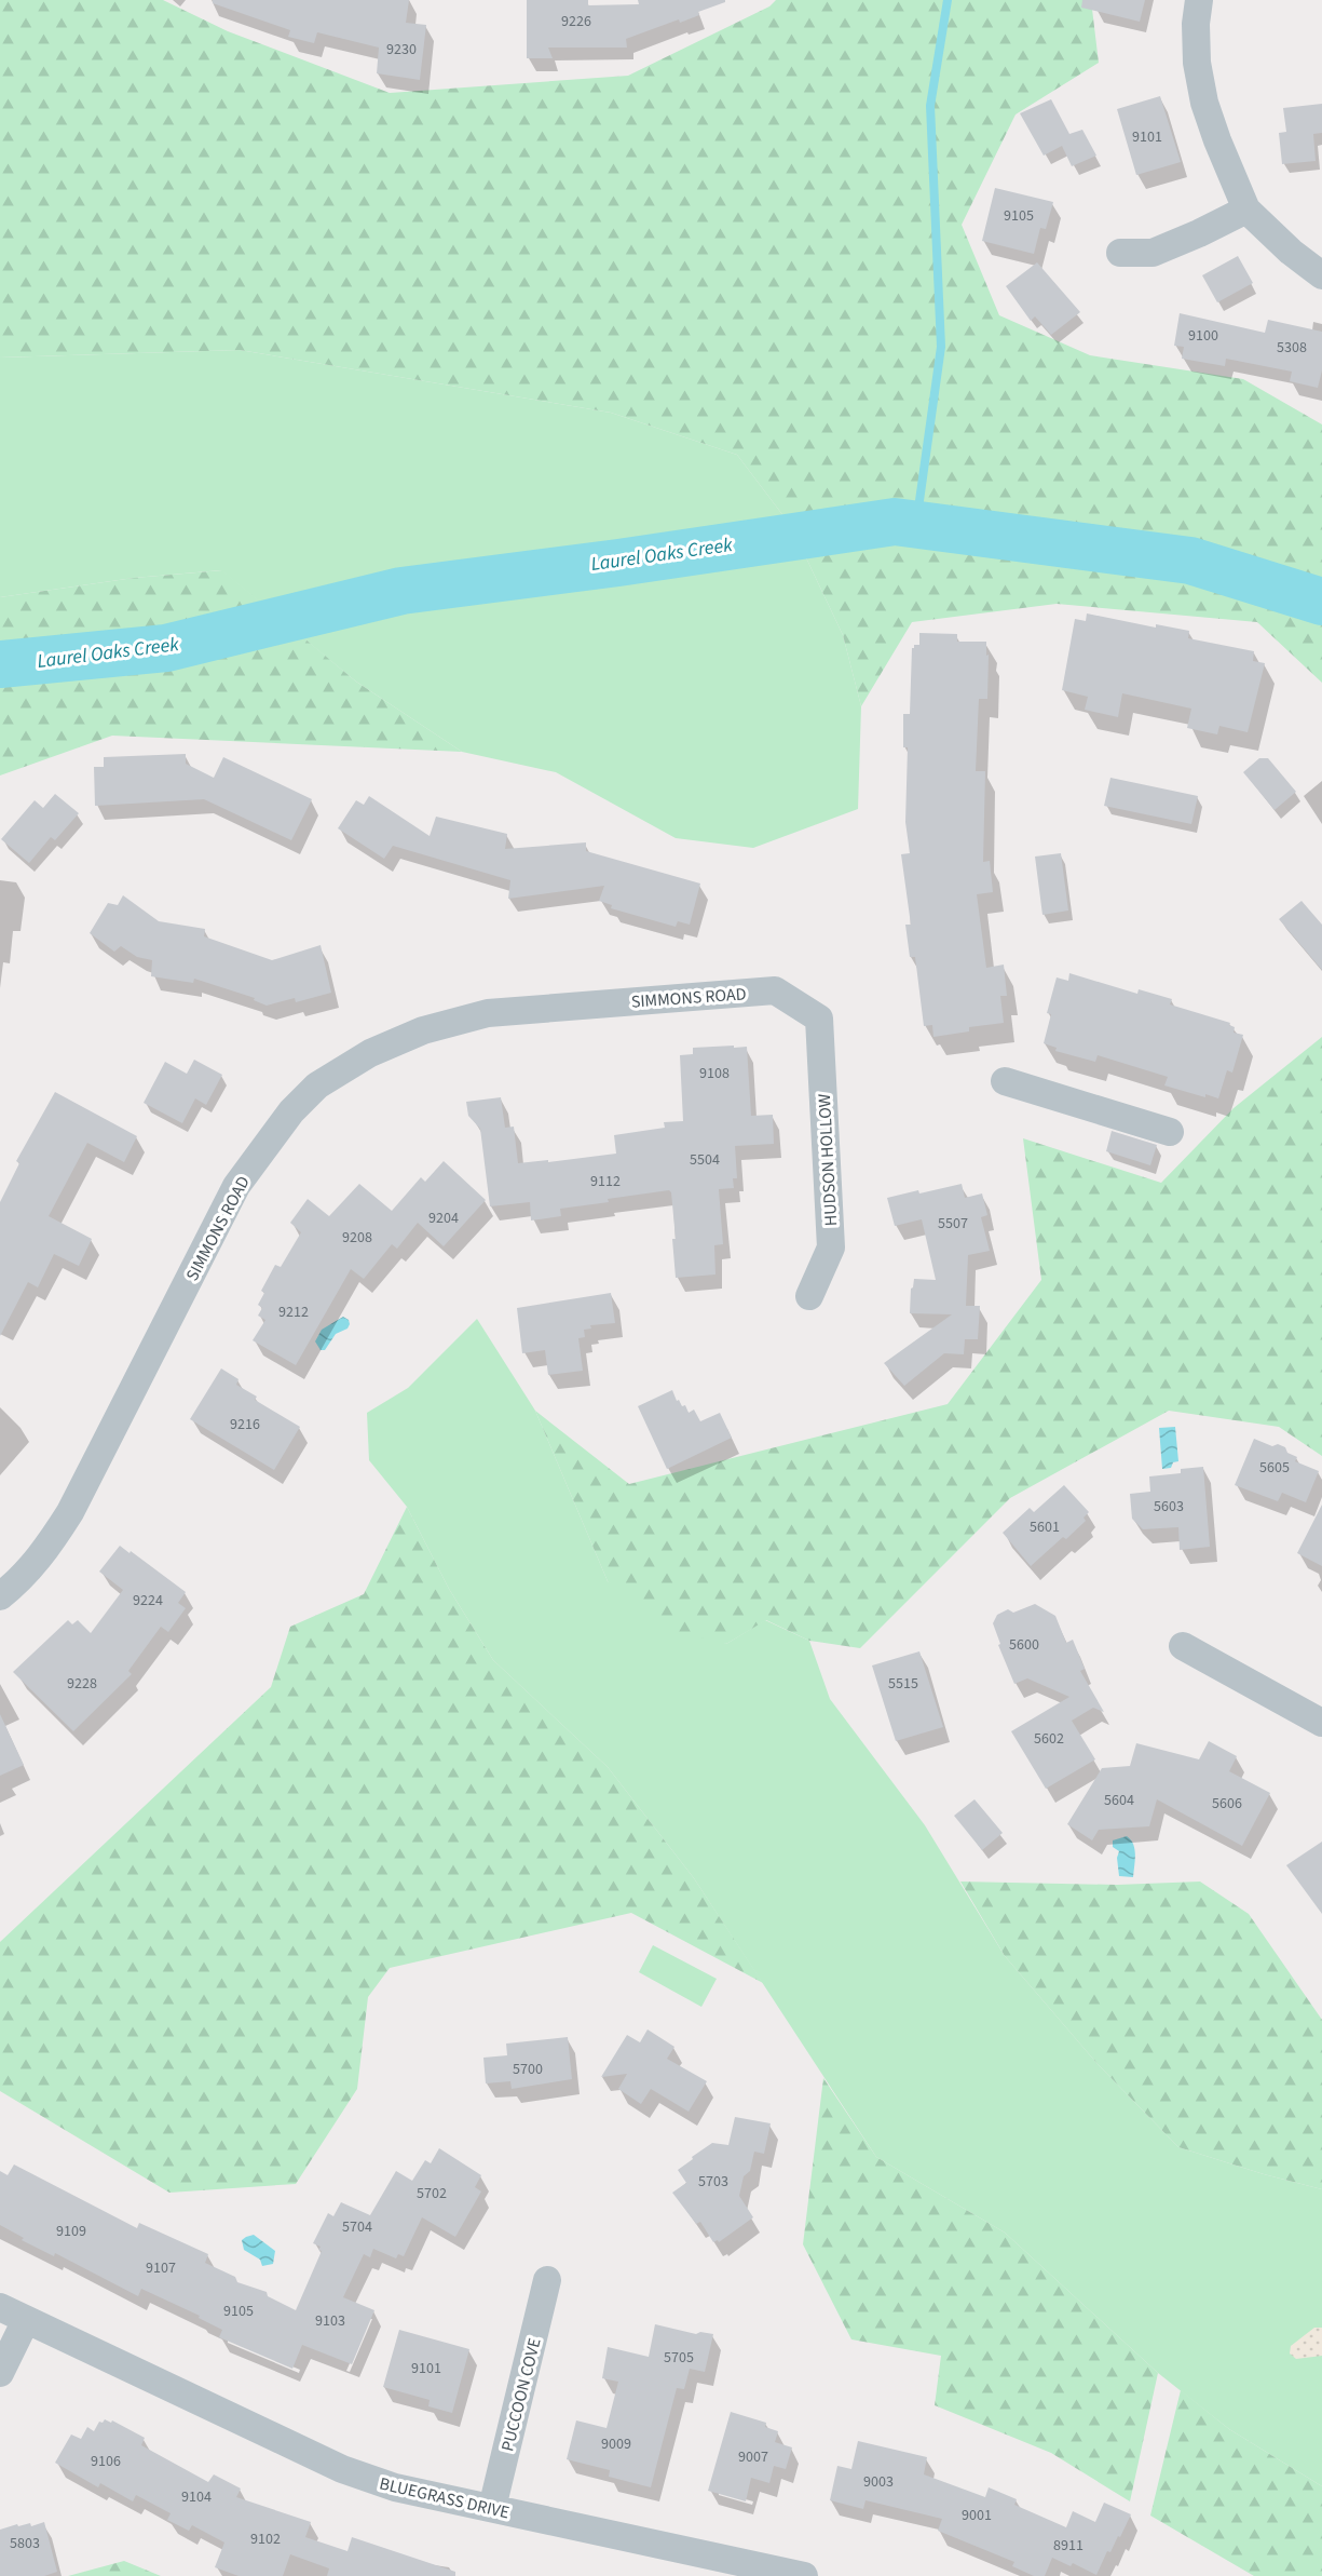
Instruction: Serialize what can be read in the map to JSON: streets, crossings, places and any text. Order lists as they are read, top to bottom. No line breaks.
{"streets":{"street":["SIMMONS ROAD","HUDSON HOLLOW","PUCCOON COVE","BLUEGRASS DRIVE"]},"crossings":[["SIMMONS ROAD","HUDSON HOLLOW"],["PUCCOON COVE","BLUEGRASS DRIVE"]],"water":["Laurel Oaks Creek"],"house_numbers":["9226","9230","9101","9105","9100","5308","9108","5504","9112","9204","5507","9208","9212","9216","5605","5603","5601","9224","5600","9228","5515","5602","5604","5606","5700","5703","5702","5704","9109","9107","9105","9103","5705","9101","9009","9007","9106","9003","9104","9001","9102","5803","8911"]}
